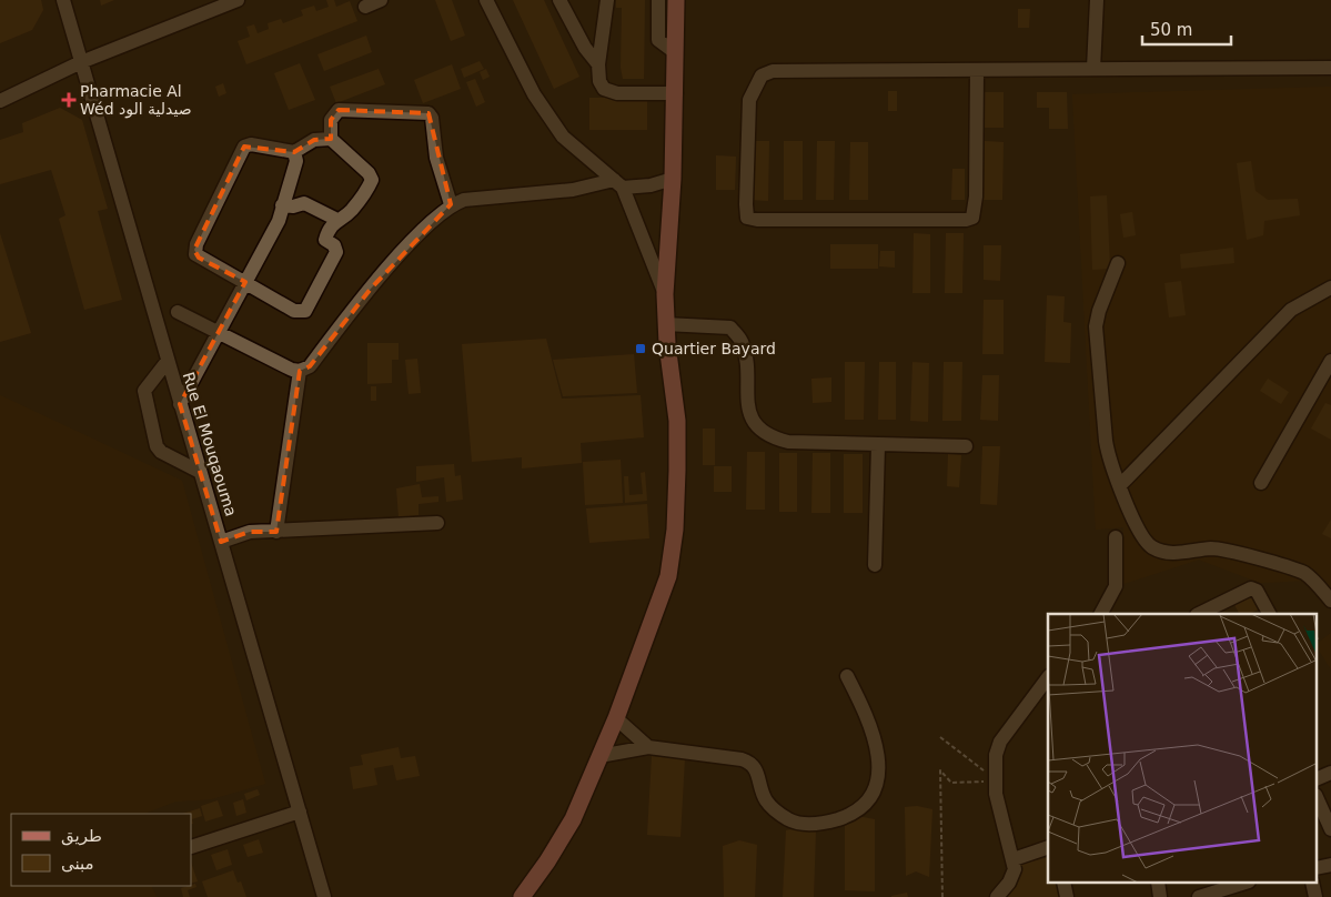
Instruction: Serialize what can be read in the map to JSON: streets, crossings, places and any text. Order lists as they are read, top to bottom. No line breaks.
{"streets":{"street":["Rue El Mouqaouma"]},"places":{"health":["Pharmacie Al Wéd صيدلية الود"],"transit":["Quartier Bayard"]},"legend":["طريق","مبنى"],"scale_bar":"50 m"}
